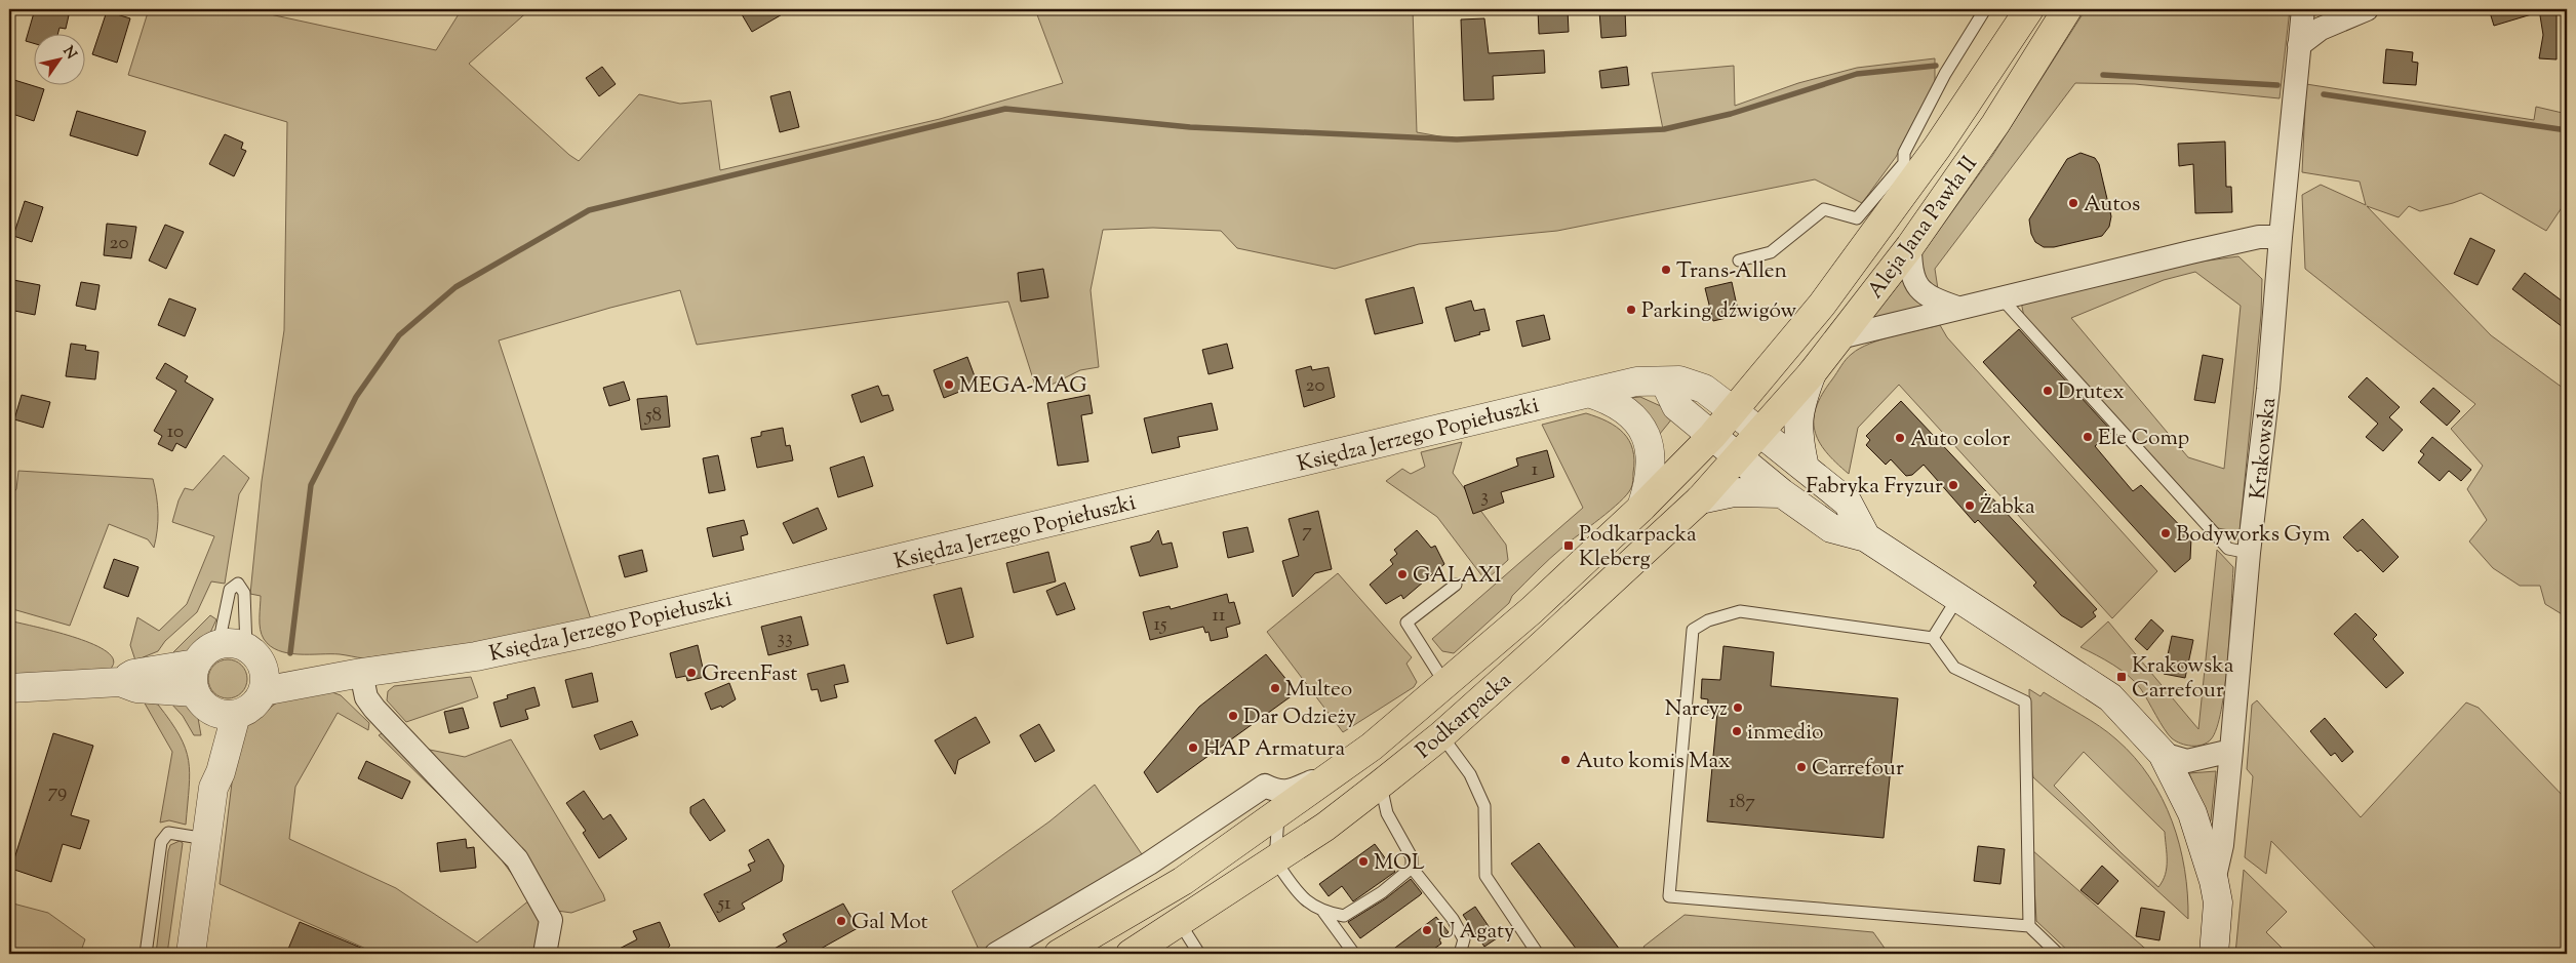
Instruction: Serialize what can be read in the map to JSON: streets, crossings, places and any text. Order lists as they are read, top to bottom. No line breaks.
{"streets":{"main road":["Aleja Jana Pawła II","Podkarpacka"],"street":["Księdza Jerzego Popiełuszki","Krakowska"]},"crossings":[["Aleja Jana Pawła II","Księdza Jerzego Popiełuszki"],["Aleja Jana Pawła II","Krakowska"],["Aleja Jana Pawła II","Podkarpacka"],["Księdza Jerzego Popiełuszki","Krakowska"],["Księdza Jerzego Popiełuszki","Podkarpacka"],["Krakowska","Podkarpacka"]],"places":{"other":["Autos","Trans-Allen","Parking dźwigów","MEGA-MAG","Drutex","Ele Comp","Auto color","Fabryka Fryzur","Żabka","Bodyworks Gym","GALAXI","GreenFast","Multeo","Narcyz","Dar Odzieży","inmedio","HAP Armatura","Auto komis Max","Carrefour","MOL","Gal Mot","U Agaty"],"transit":["Podkarpacka Kleberg","Krakowska Carrefour"]},"house_numbers":["20","20","58","10","1","3","7","11","15","33","79","187","51"],"north":"top right"}
